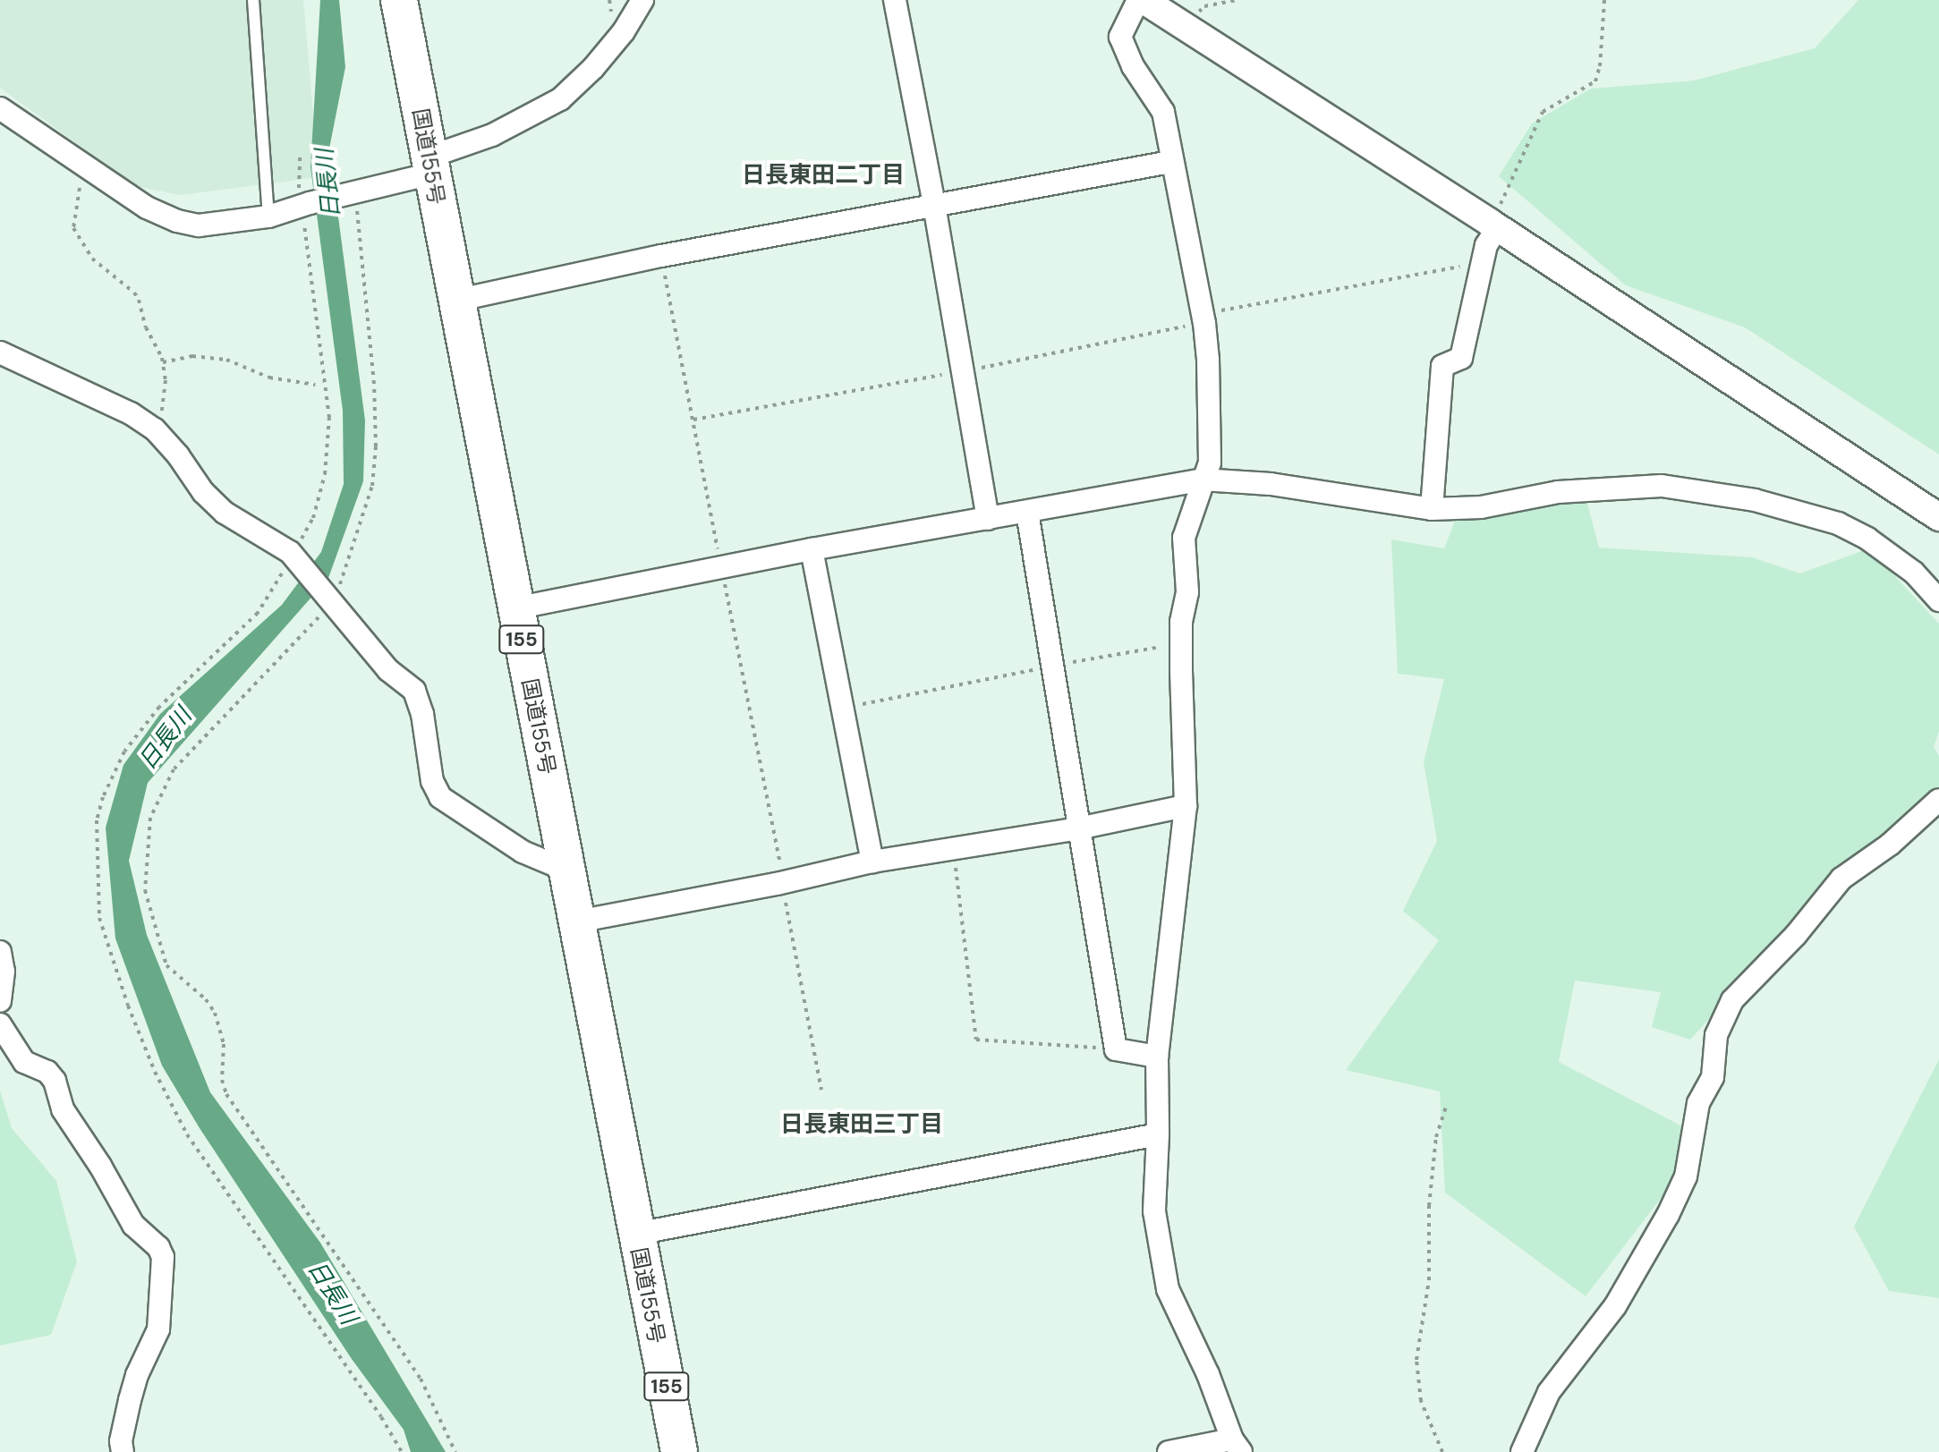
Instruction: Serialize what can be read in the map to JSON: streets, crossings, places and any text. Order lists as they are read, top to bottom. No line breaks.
{"streets":{"highway":["国道155号","155"]},"districts":["日長東田二丁目","日長東田三丁目"],"water":["日長川"]}
